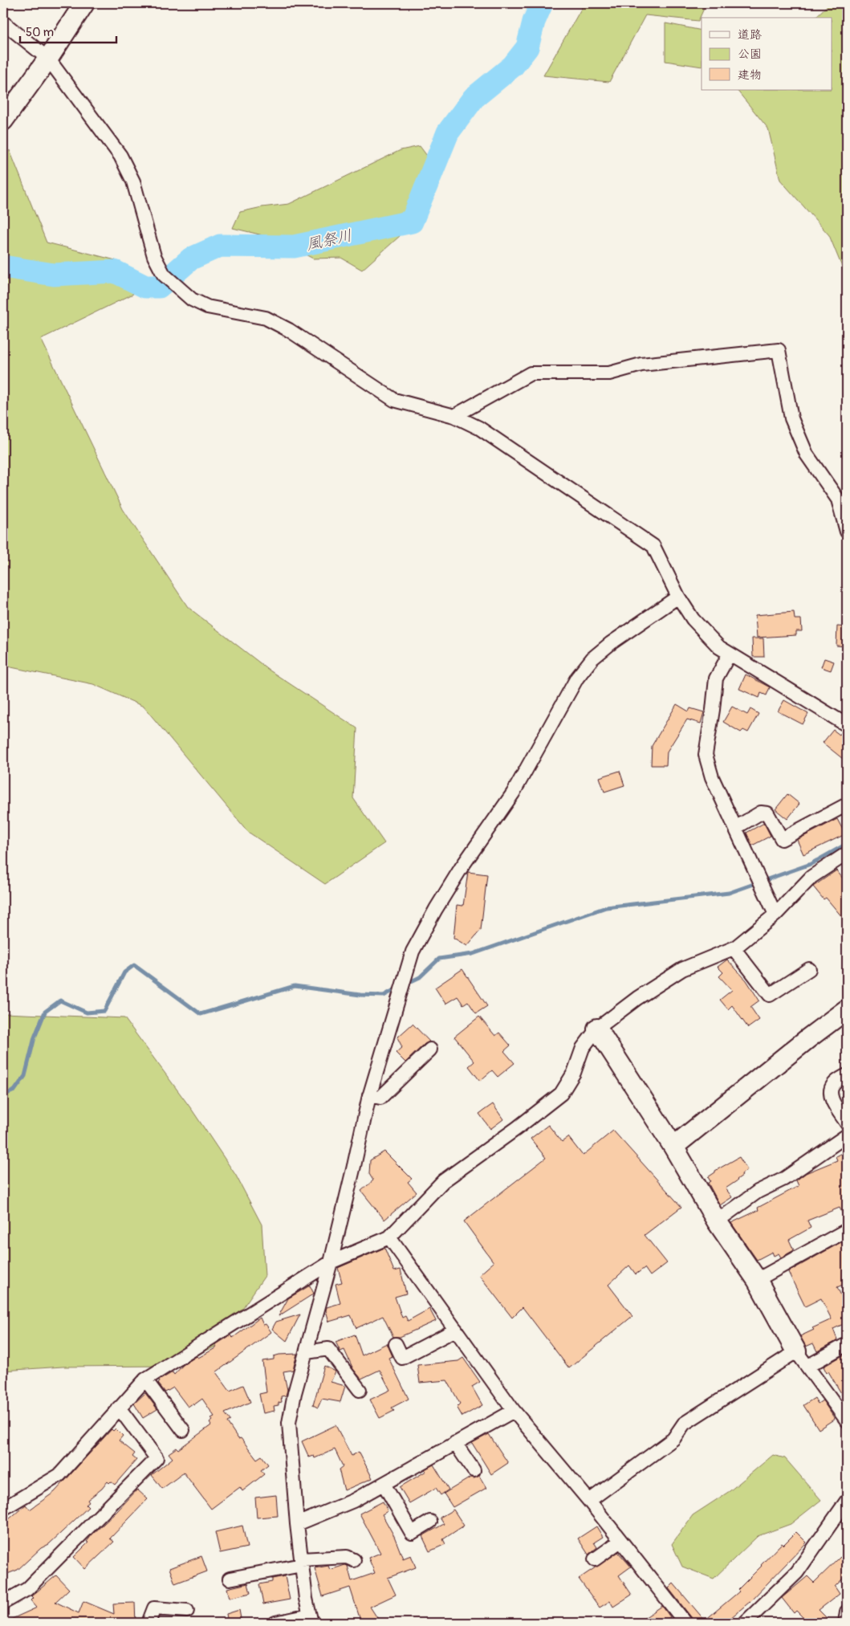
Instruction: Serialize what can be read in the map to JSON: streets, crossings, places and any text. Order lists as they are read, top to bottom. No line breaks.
{"water":["風祭川"],"legend":["道路","公園","建物"],"scale_bar":"50 m"}
